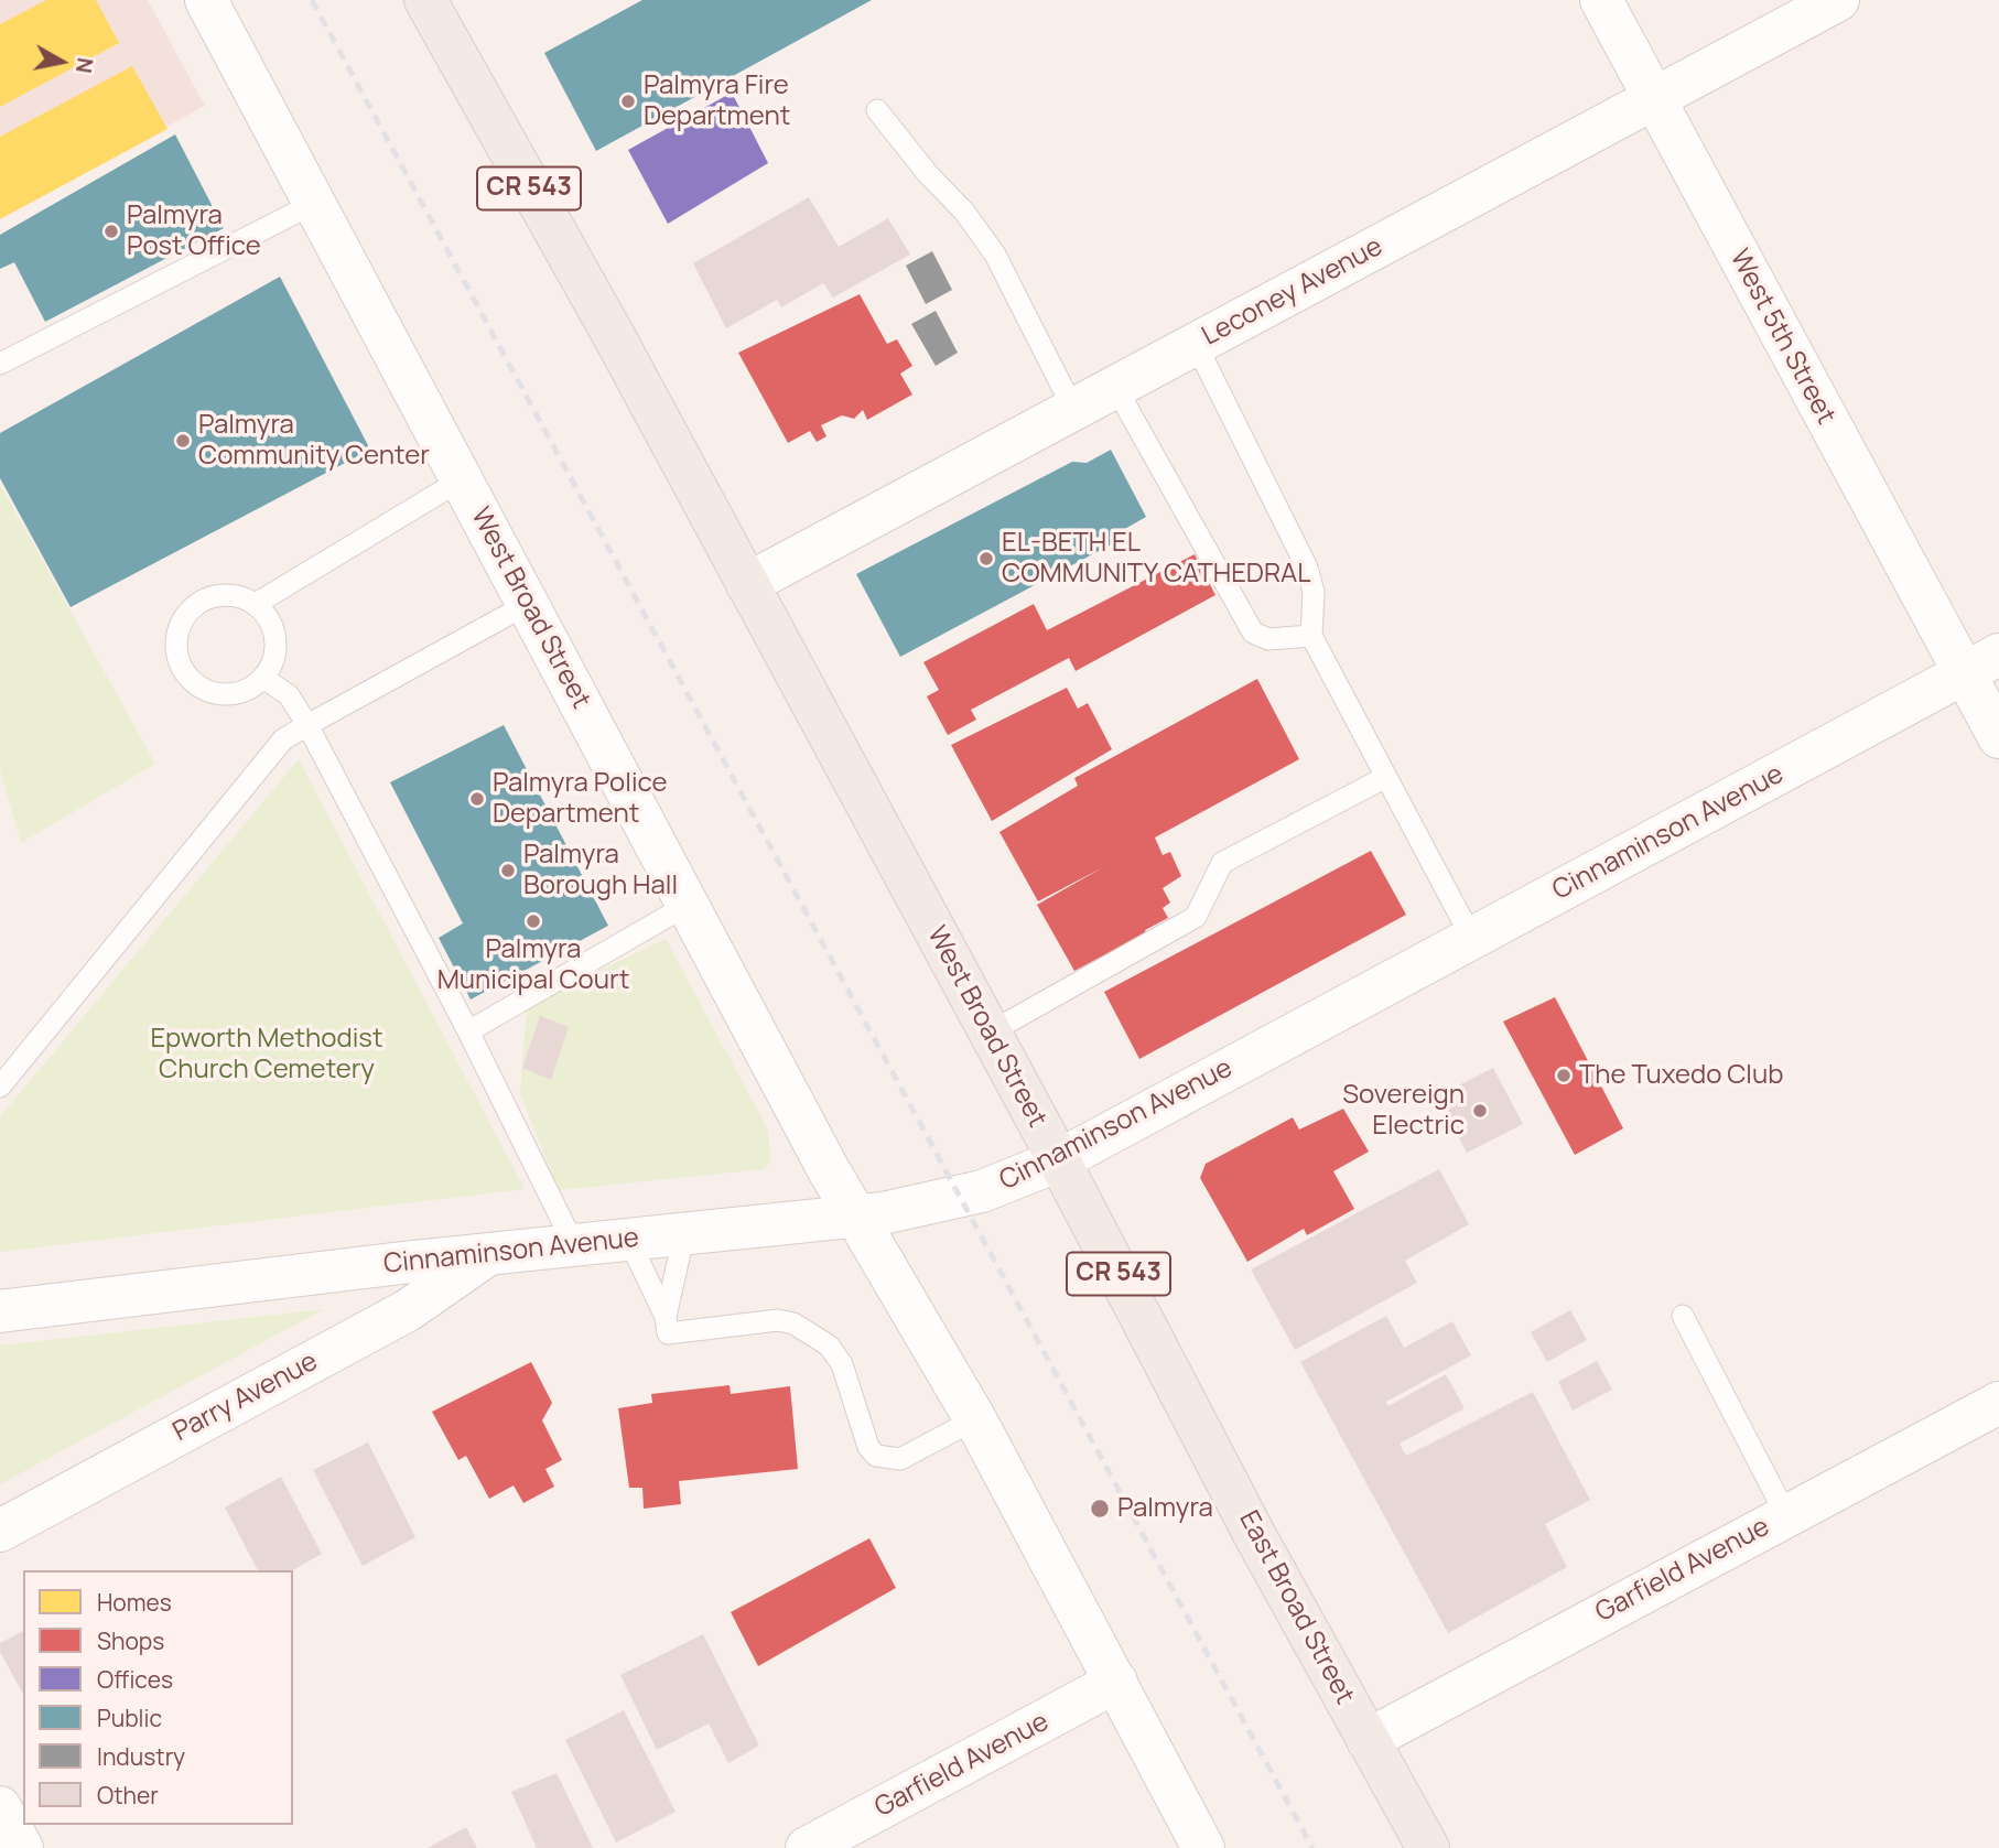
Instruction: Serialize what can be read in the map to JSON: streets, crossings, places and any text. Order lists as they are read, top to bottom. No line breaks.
{"streets":{"main road":["CR 543","West Broad Street","East Broad Street"],"street":["Leconey Avenue","West 5th Street","Cinnaminson Avenue","Parry Avenue","Garfield Avenue"]},"crossings":[["Leconey Avenue","West 5th Street"],["Leconey Avenue","West Broad Street"],["West 5th Street","Cinnaminson Avenue"],["West Broad Street","Cinnaminson Avenue"],["West Broad Street","East Broad Street"],["Cinnaminson Avenue","Parry Avenue"],["Cinnaminson Avenue","East Broad Street"],["Garfield Avenue","East Broad Street"]],"parks":["Epworth Methodist Church Cemetery"],"places":["Palmyra Fire Department","Palmyra Post Office","Palmyra Community Center","EL-BETH EL COMMUNITY CATHEDRAL","Palmyra Police Department","Palmyra Borough Hall","Palmyra Municipal Court","The Tuxedo Club","Sovereign Electric","Palmyra"],"legend":["Homes","Shops","Offices","Public","Industry","Other"],"north":"right"}
